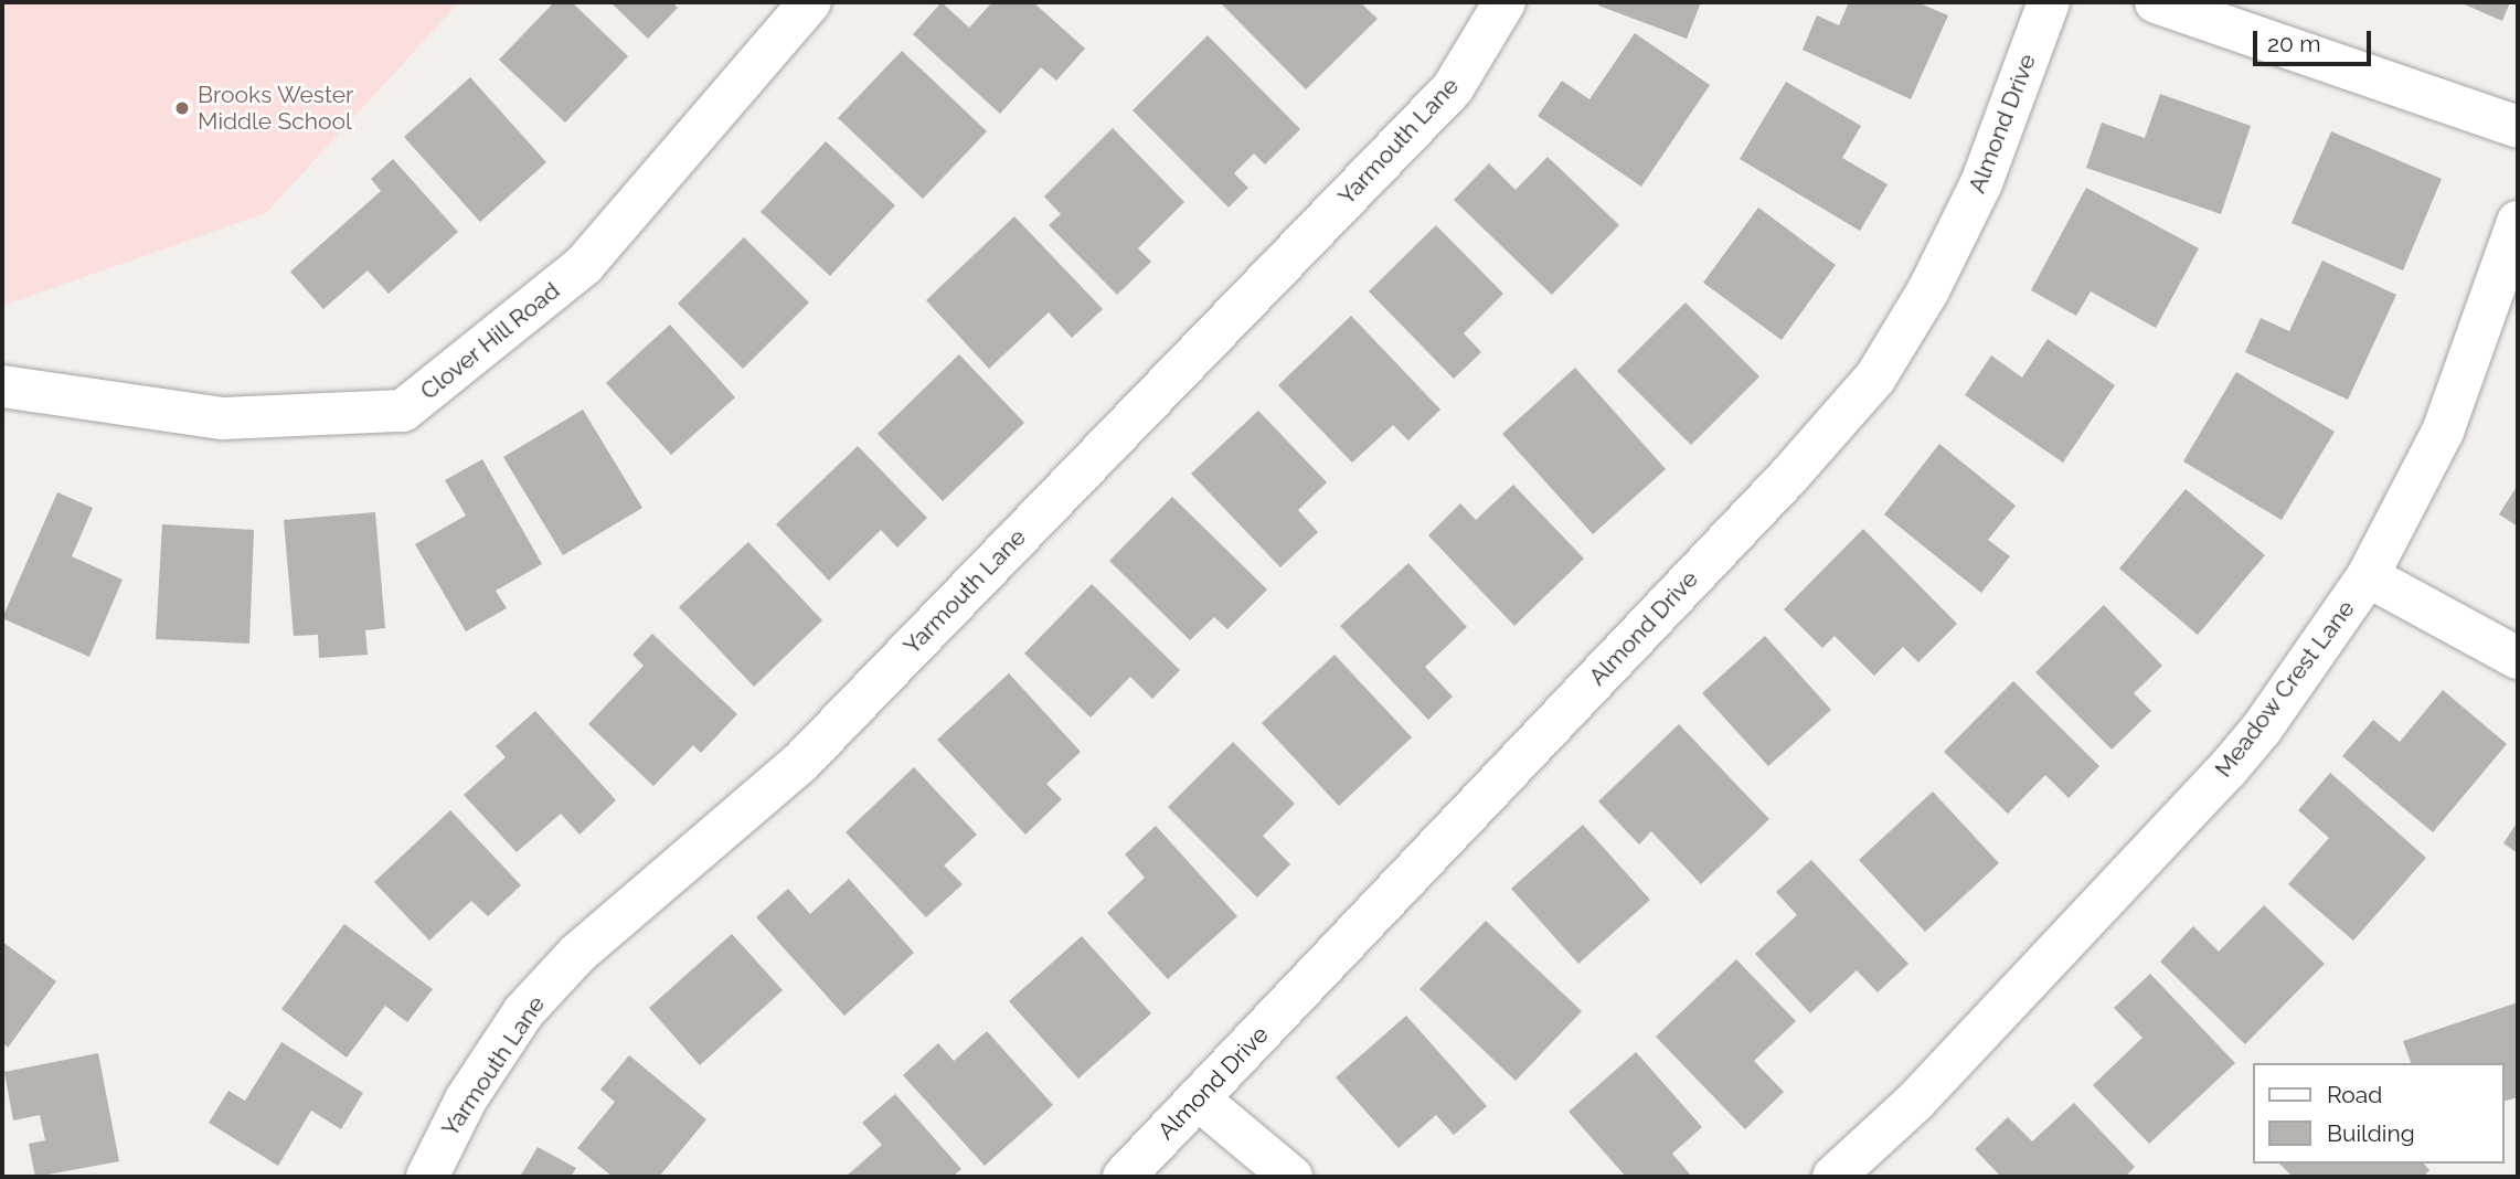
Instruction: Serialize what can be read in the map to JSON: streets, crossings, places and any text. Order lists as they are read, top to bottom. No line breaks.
{"streets":{"street":["Almond Drive","Yarmouth Lane","Clover Hill Road","Meadow Crest Lane"]},"places":["Brooks Wester Middle School"],"legend":["Road","Building"],"scale_bar":"20 m"}
